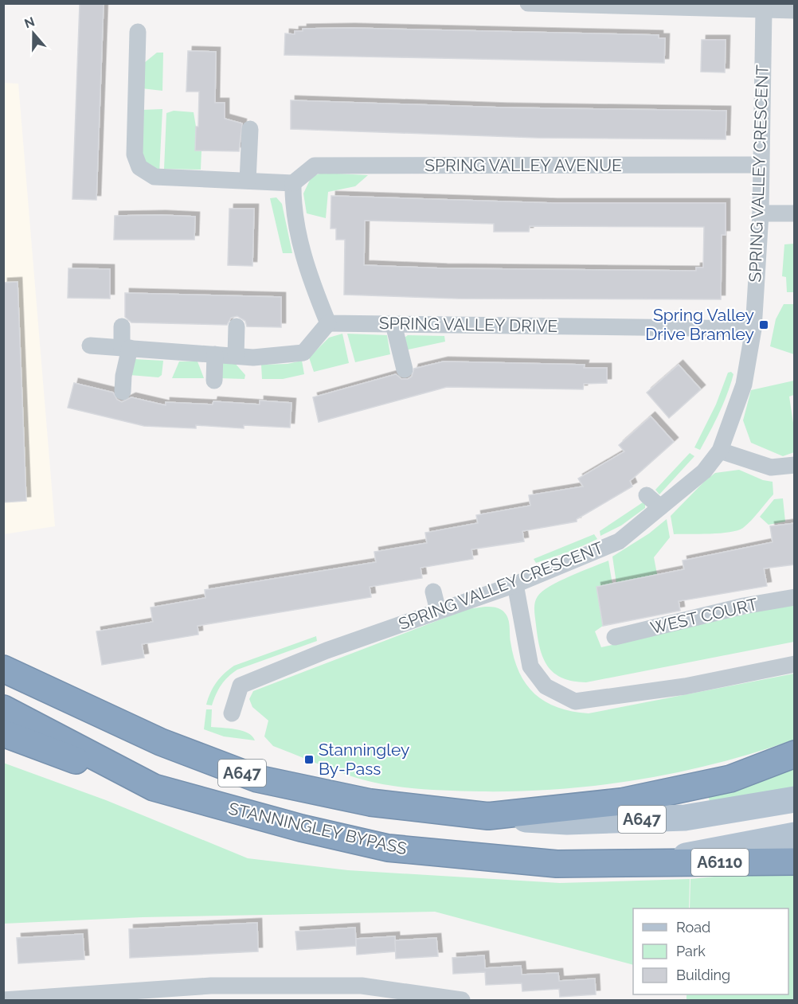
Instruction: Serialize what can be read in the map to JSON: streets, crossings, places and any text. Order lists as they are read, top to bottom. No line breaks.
{"streets":{"highway":["A647","STANNINGLEY BYPASS","A6110"],"street":["SPRING VALLEY AVENUE","SPRING VALLEY CRESCENT","SPRING VALLEY DRIVE","WEST COURT"]},"crossings":[["SPRING VALLEY AVENUE","SPRING VALLEY CRESCENT"],["SPRING VALLEY CRESCENT","SPRING VALLEY DRIVE"],["A647","STANNINGLEY BYPASS"],["STANNINGLEY BYPASS","A6110"]],"places":{"transit":["Spring Valley Drive Bramley","Stanningley By-Pass"]},"legend":["Road","Park","Building"],"north":"top"}
